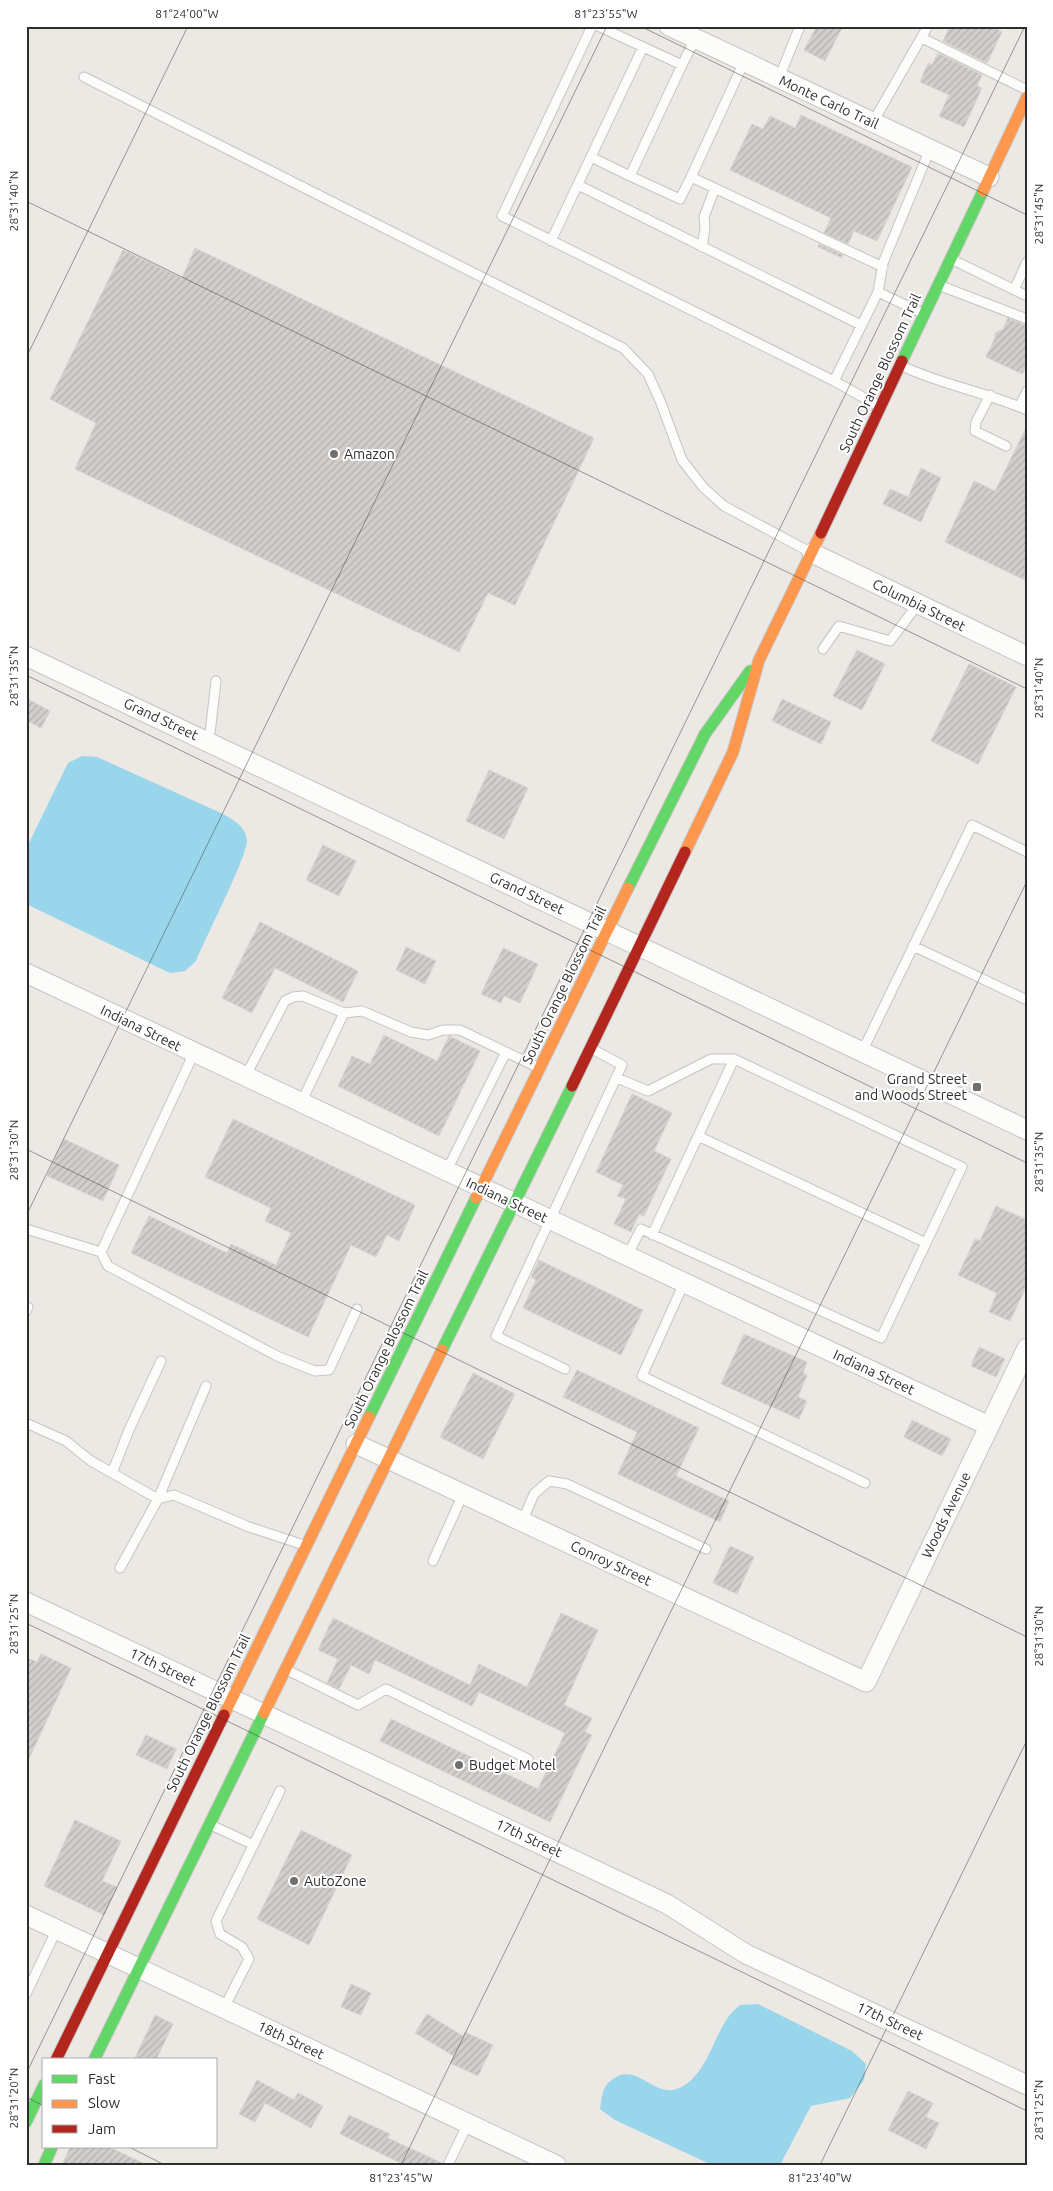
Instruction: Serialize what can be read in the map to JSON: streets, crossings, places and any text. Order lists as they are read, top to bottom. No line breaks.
{"streets":{"main road":["South Orange Blossom Trail"],"street":["Monte Carlo Trail","Columbia Street","Grand Street","Indiana Street","Woods Avenue","Conroy Street","17th Street","18th Street"]},"crossings":[["Monte Carlo Trail","South Orange Blossom Trail"],["South Orange Blossom Trail","Columbia Street"],["South Orange Blossom Trail","Grand Street"],["South Orange Blossom Trail","Indiana Street"],["South Orange Blossom Trail","Conroy Street"],["South Orange Blossom Trail","17th Street"],["South Orange Blossom Trail","18th Street"],["Indiana Street","Woods Avenue"],["Woods Avenue","Conroy Street"]],"places":{"other":["Amazon","Budget Motel","AutoZone"],"transit":["Grand Street and Woods Street"]},"legend":["Fast","Slow","Jam"],"coordinates":["81°24'00\"W","81°23'55\"W","28°31'40\"N","28°31'45\"N","28°31'35\"N","28°31'30\"N","28°31'25\"N","28°31'20\"N","81°23'45\"W","81°23'40\"W"]}
